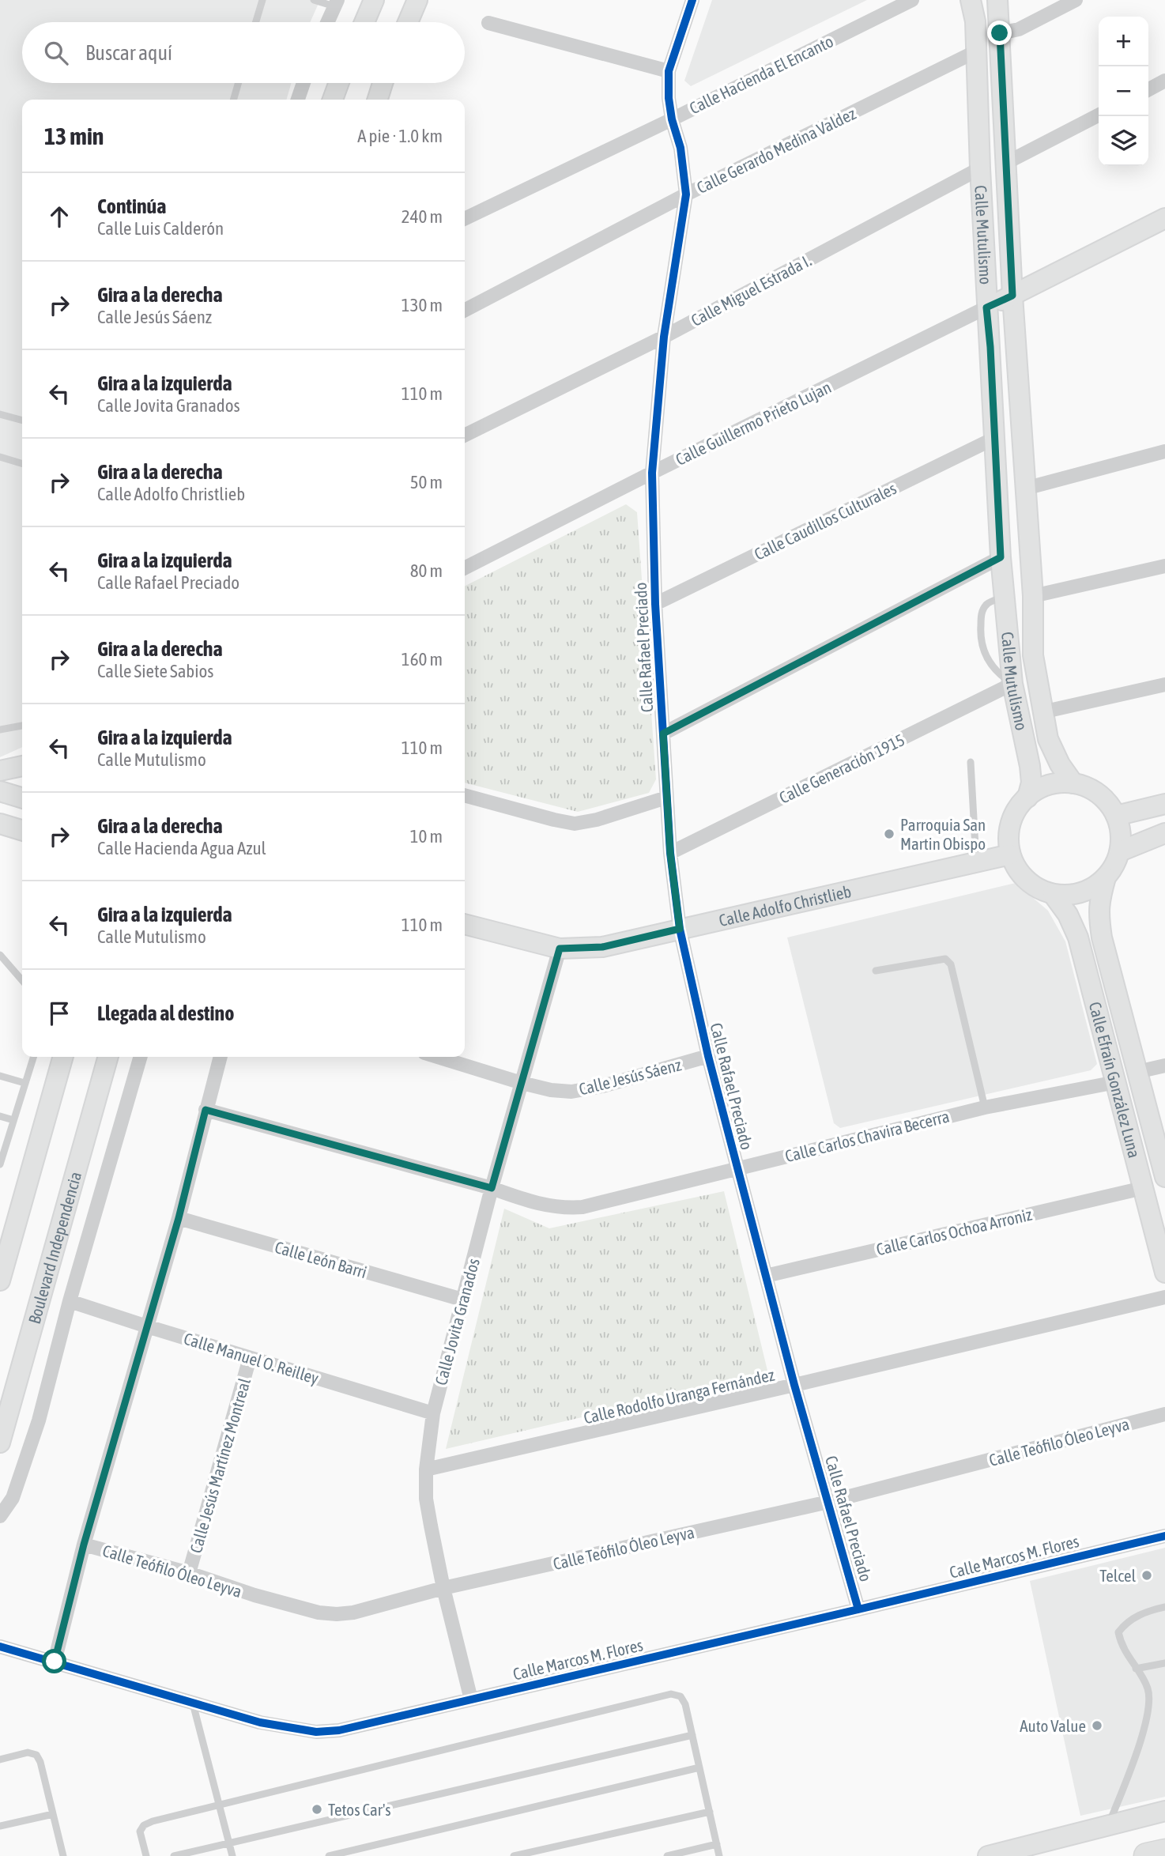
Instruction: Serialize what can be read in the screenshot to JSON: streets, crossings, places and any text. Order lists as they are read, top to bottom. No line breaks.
{"streets":{"street":["Calle Hacienda El Encanto","Calle Gerardo Medina Valdez","Calle Mutulismo","Calle Miguel Estrada I.","Calle Guillermo Prieto Lujan","Calle Caudillos Culturales","Calle Rafael Preciado","Calle Generación 1915","Calle Adolfo Christlieb","Calle Jesús Sáenz","Calle Efraín González Luna","Calle Carlos Chavira Becerra","Calle Carlos Ochoa Arroniz","Boulevard Independencia","Calle León Barri","Calle Jovita Granados","Calle Manuel O. Reilley","Calle Rodolfo Uranga Fernández","Calle Teófilo Óleo Leyva","Calle Jesús Martínez Montreal","Calle Marcos M. Flores"]},"crossings":[["Calle Hacienda El Encanto","Calle Rafael Preciado"],["Calle Gerardo Medina Valdez","Calle Mutulismo"],["Calle Gerardo Medina Valdez","Calle Rafael Preciado"],["Calle Mutulismo","Calle Miguel Estrada I."],["Calle Mutulismo","Calle Guillermo Prieto Lujan"],["Calle Mutulismo","Calle Caudillos Culturales"],["Calle Mutulismo","Calle Generación 1915"],["Calle Mutulismo","Calle Adolfo Christlieb"],["Calle Mutulismo","Calle Efraín González Luna"],["Calle Miguel Estrada I.","Calle Rafael Preciado"],["Calle Guillermo Prieto Lujan","Calle Rafael Preciado"],["Calle Caudillos Culturales","Calle Rafael Preciado"],["Calle Rafael Preciado","Calle Generación 1915"],["Calle Rafael Preciado","Calle Adolfo Christlieb"],["Calle Rafael Preciado","Calle Jesús Sáenz"],["Calle Rafael Preciado","Calle Carlos Chavira Becerra"],["Calle Rafael Preciado","Calle Carlos Ochoa Arroniz"],["Calle Rafael Preciado","Calle Rodolfo Uranga Fernández"],["Calle Rafael Preciado","Calle Teófilo Óleo Leyva"],["Calle Rafael Preciado","Calle Marcos M. Flores"],["Calle Adolfo Christlieb","Calle Efraín González Luna"],["Calle Adolfo Christlieb","Calle Jovita Granados"],["Calle Jesús Sáenz","Calle Jovita Granados"],["Calle Efraín González Luna","Calle Carlos Chavira Becerra"],["Calle Efraín González Luna","Calle Carlos Ochoa Arroniz"],["Calle Carlos Chavira Becerra","Calle Jovita Granados"],["Calle León Barri","Calle Jovita Granados"],["Calle Jovita Granados","Calle Manuel O. Reilley"],["Calle Jovita Granados","Calle Rodolfo Uranga Fernández"],["Calle Jovita Granados","Calle Teófilo Óleo Leyva"],["Calle Jovita Granados","Calle Marcos M. Flores"],["Calle Manuel O. Reilley","Calle Jesús Martínez Montreal"],["Calle Teófilo Óleo Leyva","Calle Jesús Martínez Montreal"]],"places":["Parroquia San Martin Obispo","Telcel","Auto Value","Tetos Car's"],"page":{"map_buttons":["+","−"],"search":"Buscar aquí","heading":["13 min","A pie · 1.0 km"],"list":[["Continúa","Calle Luis Calderón","240 m"],["Gira a la derecha","Calle Jesús Sáenz","130 m"],["Gira a la izquierda","Calle Jovita Granados","110 m"],["Gira a la derecha","Calle Adolfo Christlieb","50 m"],["Gira a la izquierda","Calle Rafael Preciado","80 m"],["Gira a la derecha","Calle Siete Sabios","160 m"],["Gira a la izquierda","Calle Mutulismo","110 m"],["Gira a la derecha","Calle Hacienda Agua Azul","10 m"],["Gira a la izquierda","Calle Mutulismo","110 m"],"Llegada al destino"]}}
